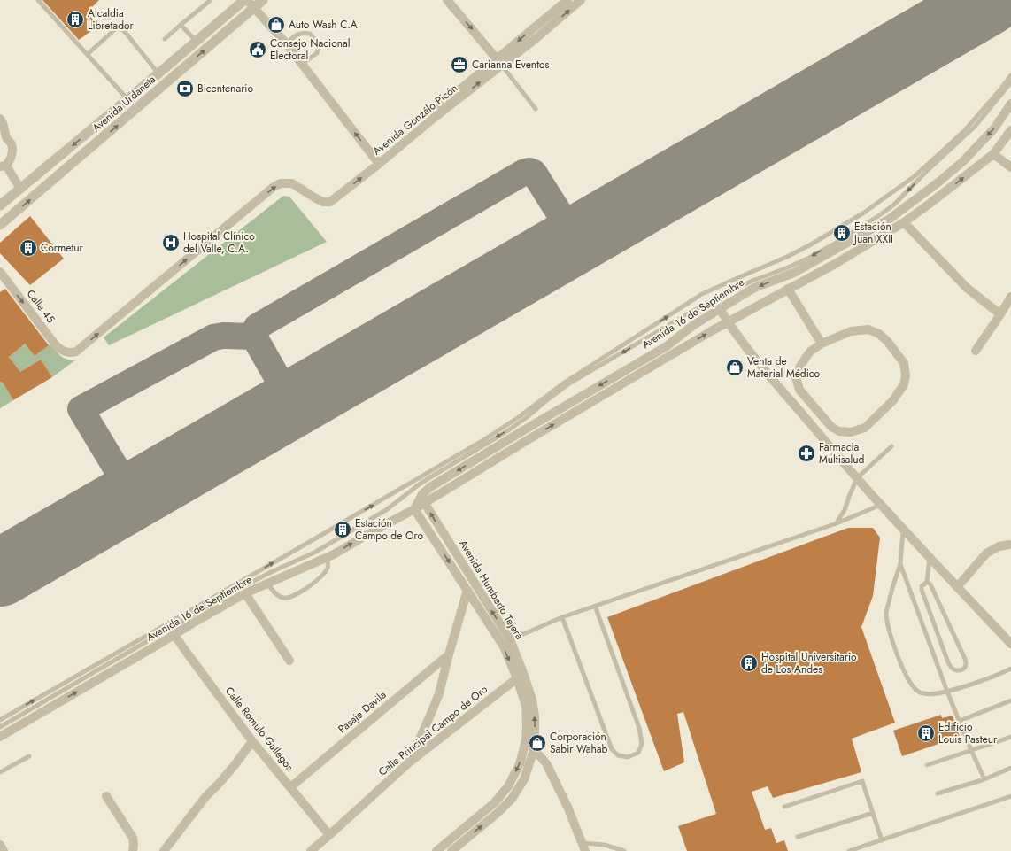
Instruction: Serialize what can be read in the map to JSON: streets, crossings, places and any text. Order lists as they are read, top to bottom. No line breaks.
{"streets":{"street":["Avenida Urdaneta","Avenida Gonzálo Picón","Calle 45","Avenida 16 de Septiembre","Avenida Humberto Tejera","Pasaje Davila","Calle Romulo Gallegos","Calle Principal Campo de Oro"]},"crossings":[["Avenida Gonzálo Picón","Calle 45"],["Avenida 16 de Septiembre","Avenida Humberto Tejera"],["Avenida 16 de Septiembre","Calle Romulo Gallegos"],["Avenida Humberto Tejera","Calle Principal Campo de Oro"],["Pasaje Davila","Calle Romulo Gallegos"],["Calle Romulo Gallegos","Calle Principal Campo de Oro"]],"one_way":["Calle 45"],"places":{"building":["Alcaldia Libretador","Estación Juan XXII","Cormetur","Estación Campo de Oro","Hospital Universitario de Los Andes","Edificio Louis Pasteur"],"shop":["Auto Wash C.A","Venta de Material Médico","Corporación Sabir Wahab"],"public building":["Consejo Nacional Electoral"],"office":["Carianna Eventos"],"bank":["Bicentenario"],"hospital":["Hospital Clínico del Valle, C.A."],"pharmacy":["Farmacia Multisalud"]}}
